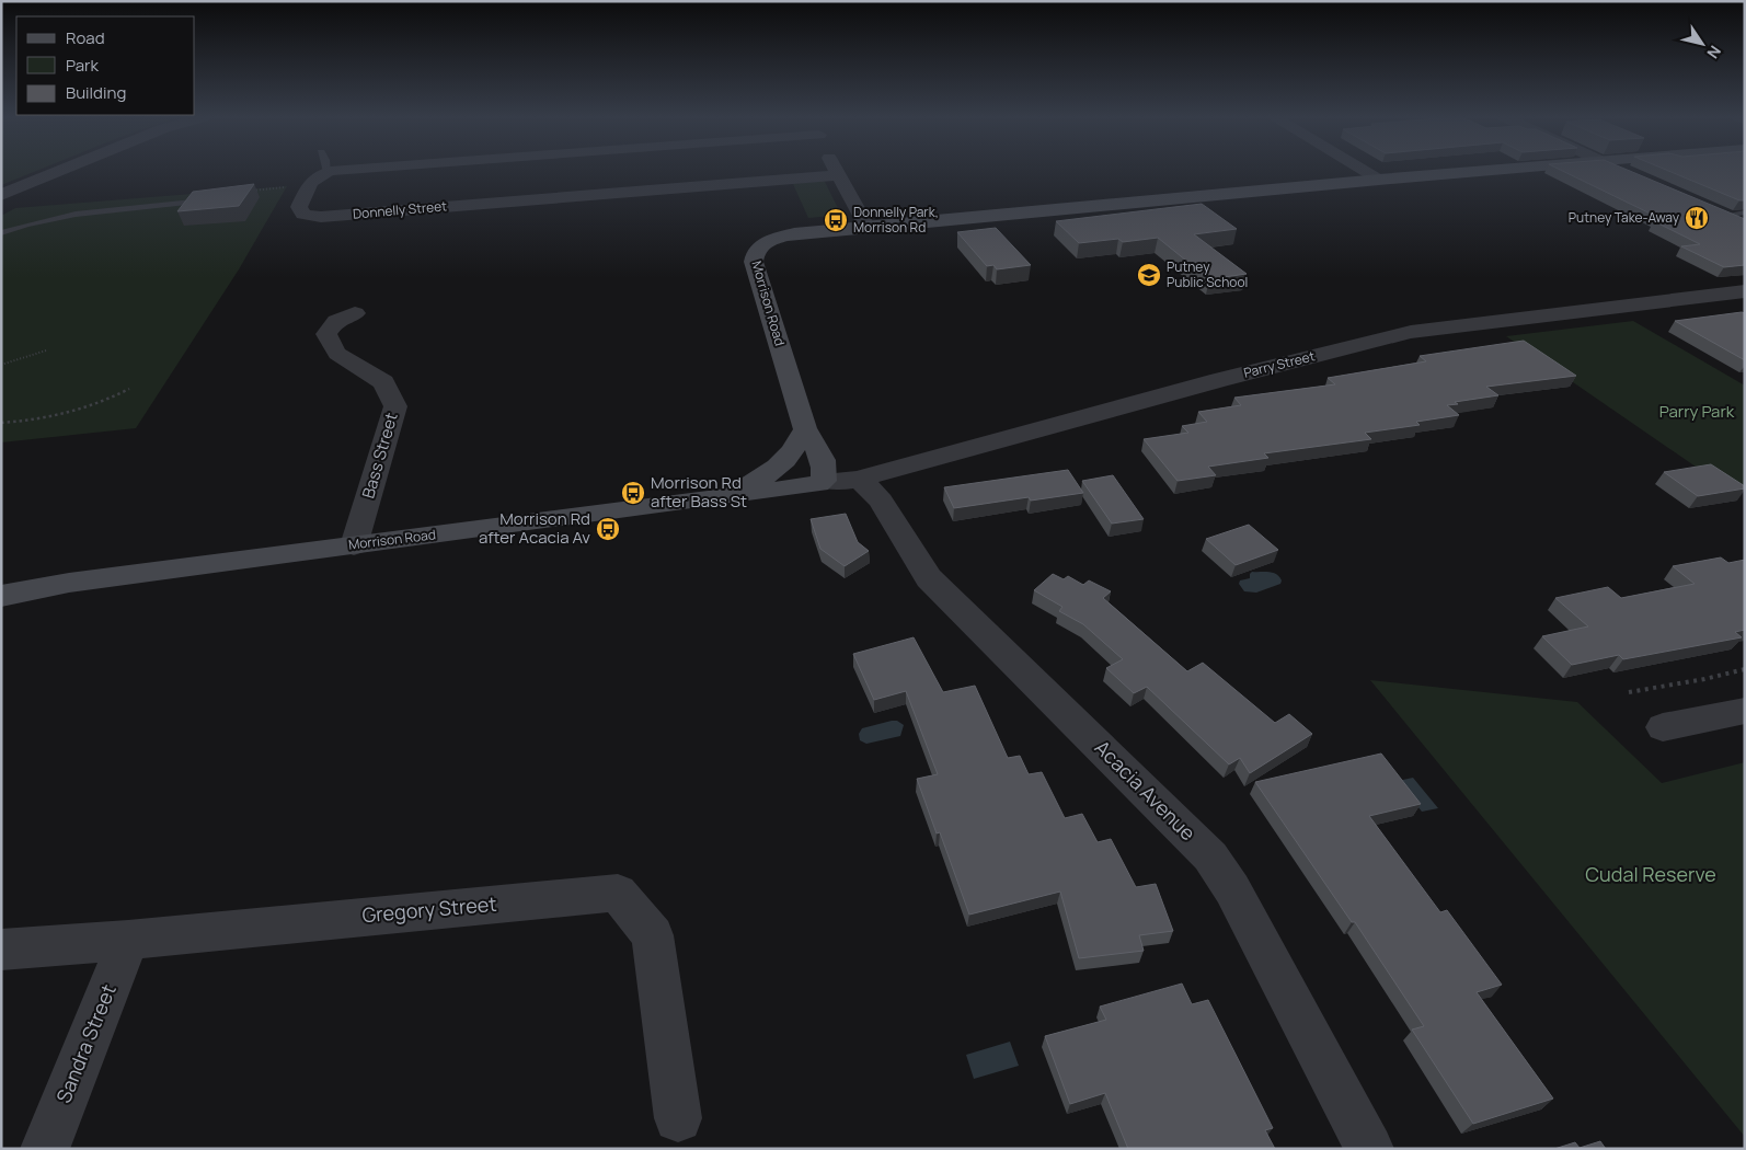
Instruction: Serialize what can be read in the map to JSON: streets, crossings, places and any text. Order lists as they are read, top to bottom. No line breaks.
{"streets":{"street":["Donnelly Street","Morrison Road","Parry Street","Bass Street","Acacia Avenue","Gregory Street","Sandra Street"]},"crossings":[["Morrison Road","Parry Street"],["Morrison Road","Bass Street"],["Morrison Road","Acacia Avenue"],["Parry Street","Acacia Avenue"],["Gregory Street","Sandra Street"]],"parks":["Parry Park","Cudal Reserve"],"places":{"restaurant":["Putney Take-Away"],"bus stop":["Donnelly Park, Morrison Rd","Morrison Rd after Bass St","Morrison Rd after Acacia Av"],"school or university":["Putney Public School"]},"legend":["Road","Park","Building"],"north":"bottom right"}
